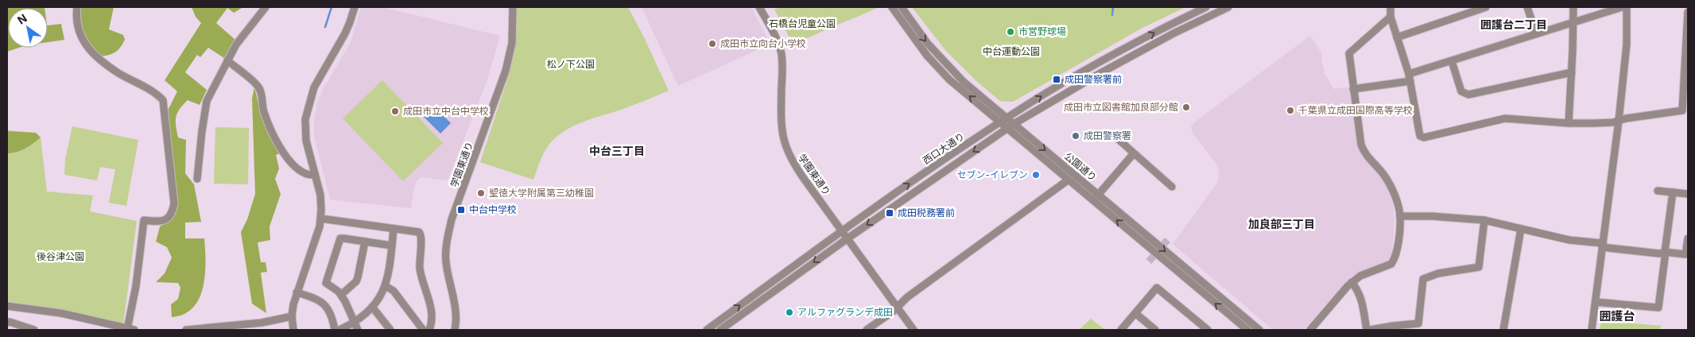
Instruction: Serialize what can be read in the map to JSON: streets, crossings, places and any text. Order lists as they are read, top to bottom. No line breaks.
{"streets":{"street":["西口大通り","学園東通り","公園通り"]},"crossings":[["西口大通り","学園東通り"],["西口大通り","公園通り"]],"districts":["囲護台二丁目","中台三丁目","加良部三丁目","囲護台"],"parks":["石橋台児童公園","中台運動公園","松ノ下公園","後谷津公園"],"places":{"other":["市営野球場","成田市立向台小学校","成田市立図書館加良部分館","千葉県立成田国際高等学校","成田市立中台中学校","成田警察署","セブン-イレブン","聖徳大学附属第三幼稚園","アルファグランデ成田"],"transit":["成田警察署前","中台中学校","成田税務署前"]},"north":"top left"}
